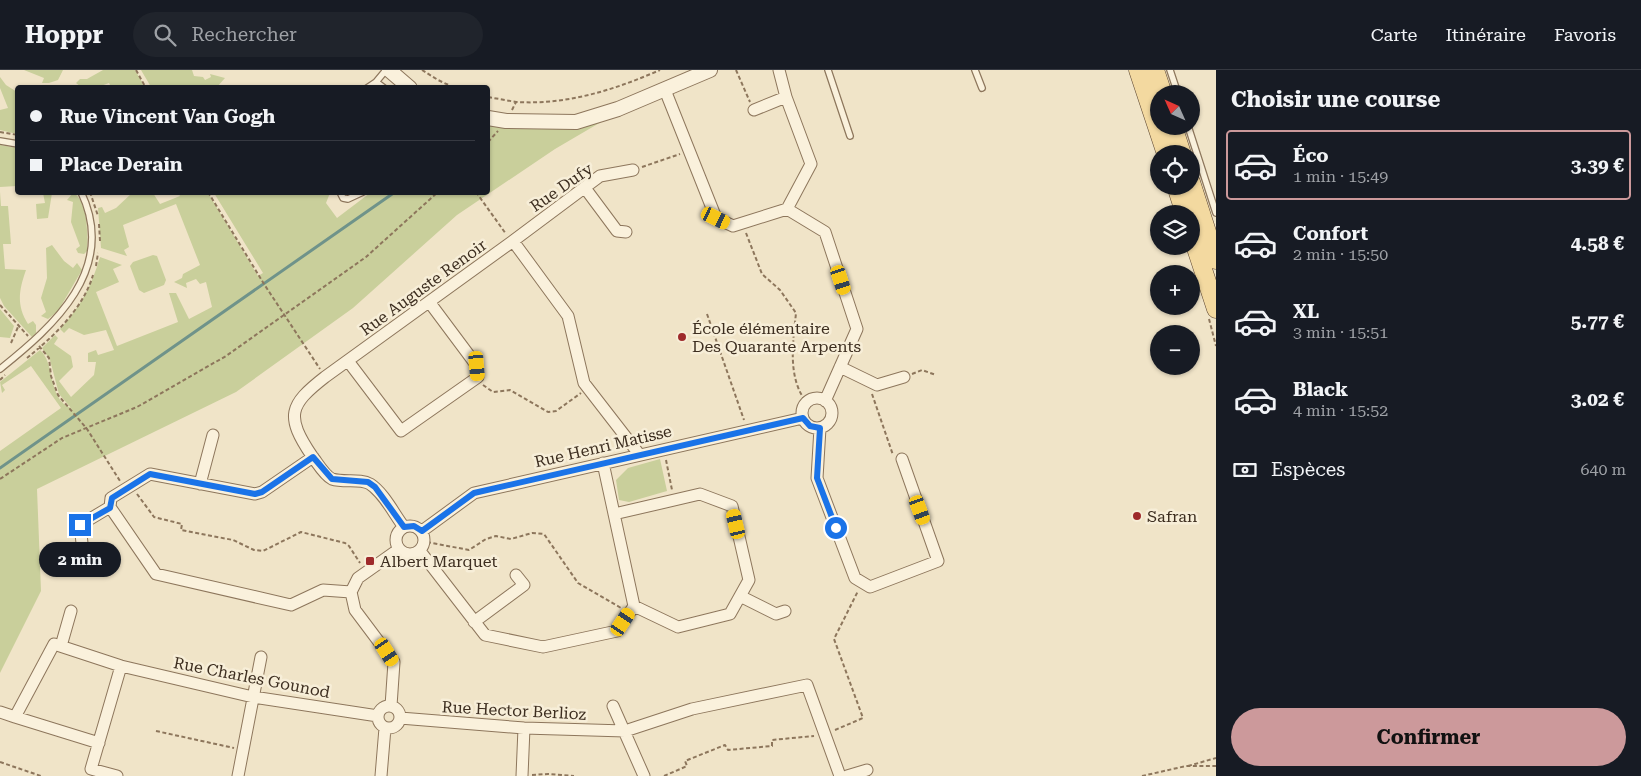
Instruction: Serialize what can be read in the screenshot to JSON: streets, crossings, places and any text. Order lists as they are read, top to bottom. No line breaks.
{"streets":{"street":["Rue Dufy","Rue Auguste Renoir","Rue Henri Matisse","Rue Charles Gounod","Rue Hector Berlioz"]},"crossings":[["Rue Dufy","Rue Auguste Renoir"],["Rue Auguste Renoir","Rue Henri Matisse"],["Rue Charles Gounod","Rue Hector Berlioz"]],"places":{"other":["École élémentaire Des Quarante Arpents","Safran"],"transit":["Albert Marquet"]},"north":"top left","page":{"header":"Hoppr","search":"Rechercher","nav":["Carte","Itinéraire","Favoris"],"heading":"Choisir une course","map_buttons":["+","−"],"banner":["Rue Vincent Van Gogh","Place Derain"],"list":[{"name":"Éco","note":"1 min · 15:49","value":"3.39 €"},{"name":"Confort","note":"2 min · 15:50","value":"4.58 €"},{"name":"XL","note":"3 min · 15:51","value":"5.77 €"},{"name":"Black","note":"4 min · 15:52","value":"3.02 €"}],"pay":["Espèces","640 m"],"bubble":"2 min","buttons":"Confirmer"}}
